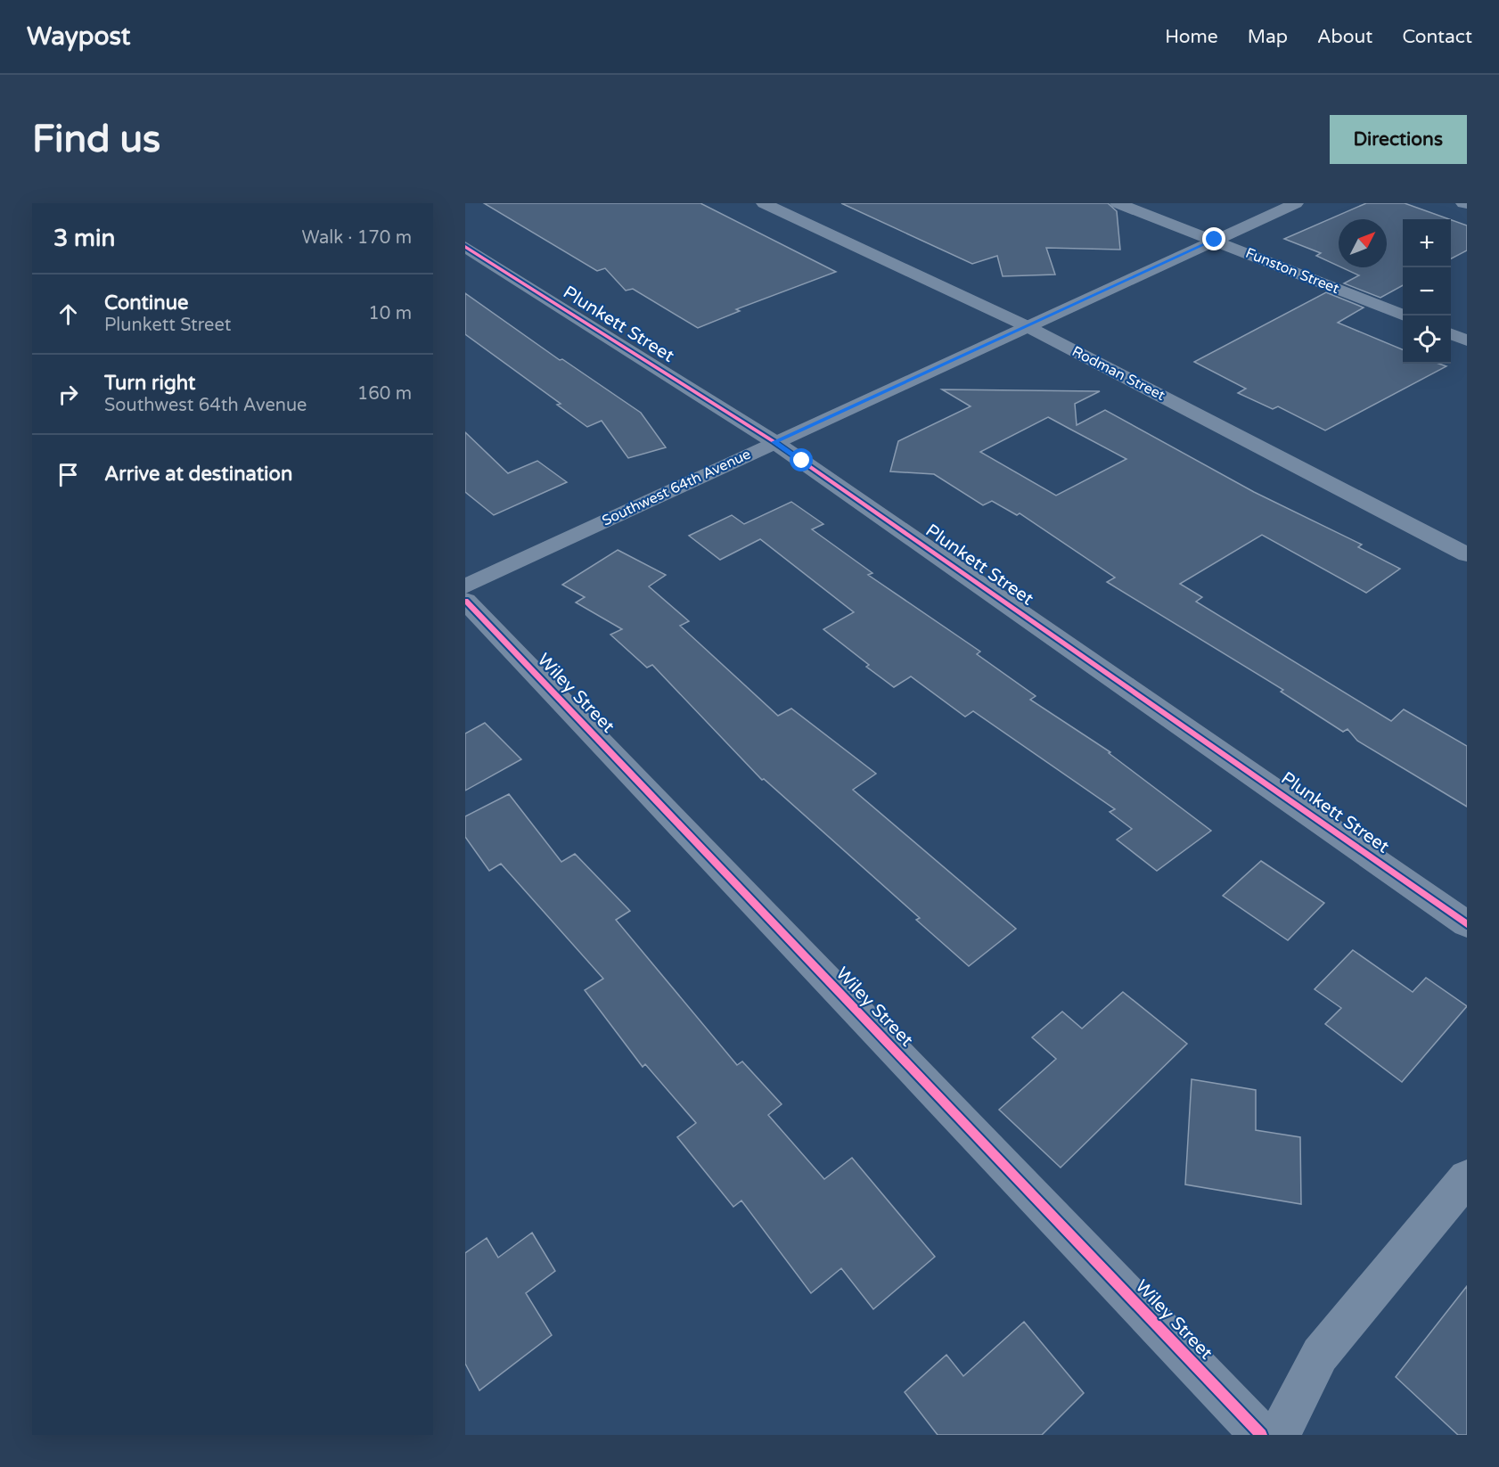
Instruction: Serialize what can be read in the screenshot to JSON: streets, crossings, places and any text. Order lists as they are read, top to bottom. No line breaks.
{"streets":{"street":["Funston Street","Plunkett Street","Rodman Street","Southwest 64th Avenue","Wiley Street"]},"crossings":[["Funston Street","Southwest 64th Avenue"],["Plunkett Street","Southwest 64th Avenue"],["Rodman Street","Southwest 64th Avenue"]],"north":"top right","page":{"header":"Waypost","nav":["Home","Map","About","Contact"],"buttons":"Directions","title":"Find us","heading":["3 min","Walk · 170 m"],"map_buttons":["+","−"],"list":[["Continue","Plunkett Street","10 m"],["Turn right","Southwest 64th Avenue","160 m"],"Arrive at destination"]}}
